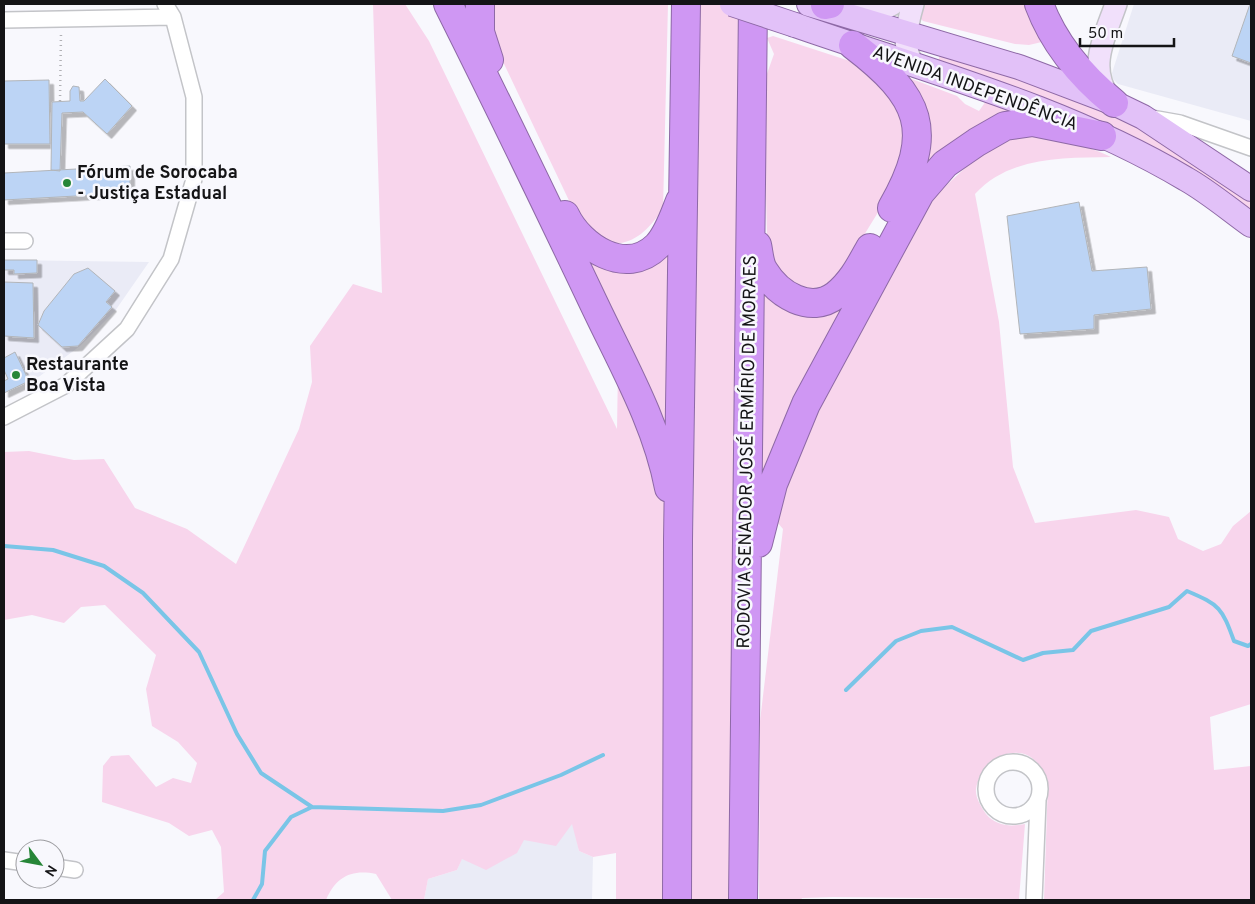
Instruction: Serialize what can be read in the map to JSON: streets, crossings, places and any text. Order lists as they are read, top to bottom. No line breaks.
{"streets":{"highway":["RODOVIA SENADOR JOSÉ ERMÍRIO DE MORAES"],"main road":["AVENIDA INDEPENDÊNCIA"]},"places":["Fórum de Sorocaba - Justiça Estadual","Restaurante Boa Vista"],"scale_bar":"50 m","north":"bottom right"}
